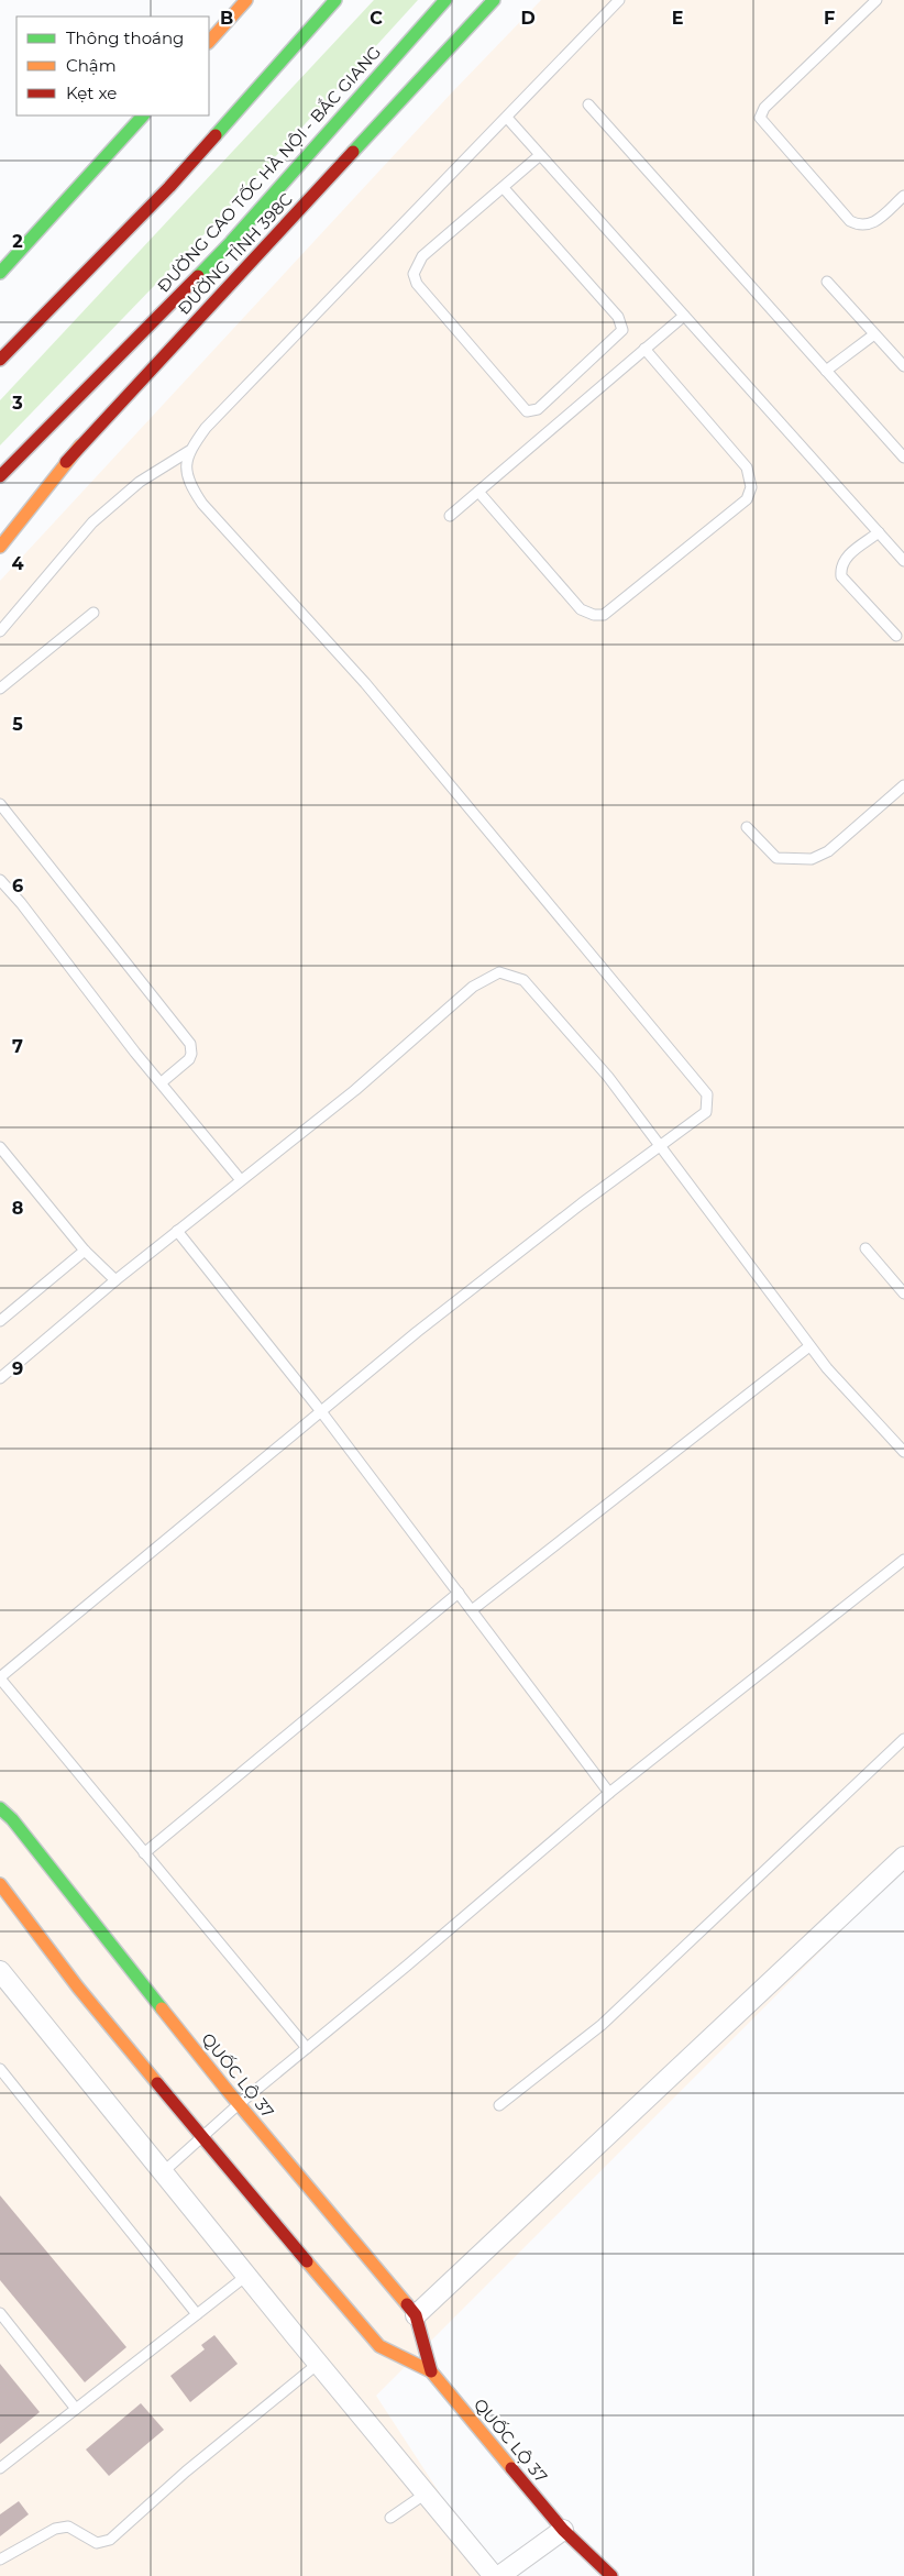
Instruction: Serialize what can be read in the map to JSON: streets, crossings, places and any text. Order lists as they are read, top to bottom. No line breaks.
{"streets":{"main road":["ĐƯỜNG CAO TỐC HÀ NỘI - BẮC GIANG","ĐƯỜNG TỈNH 398C","QUỐC LỘ 37"]},"legend":["Thông thoáng","Chậm","Kẹt xe"],"grid":{"columns":["B","C","D","E","F"],"rows":["2","3","4","5","6","7","8","9"]}}
